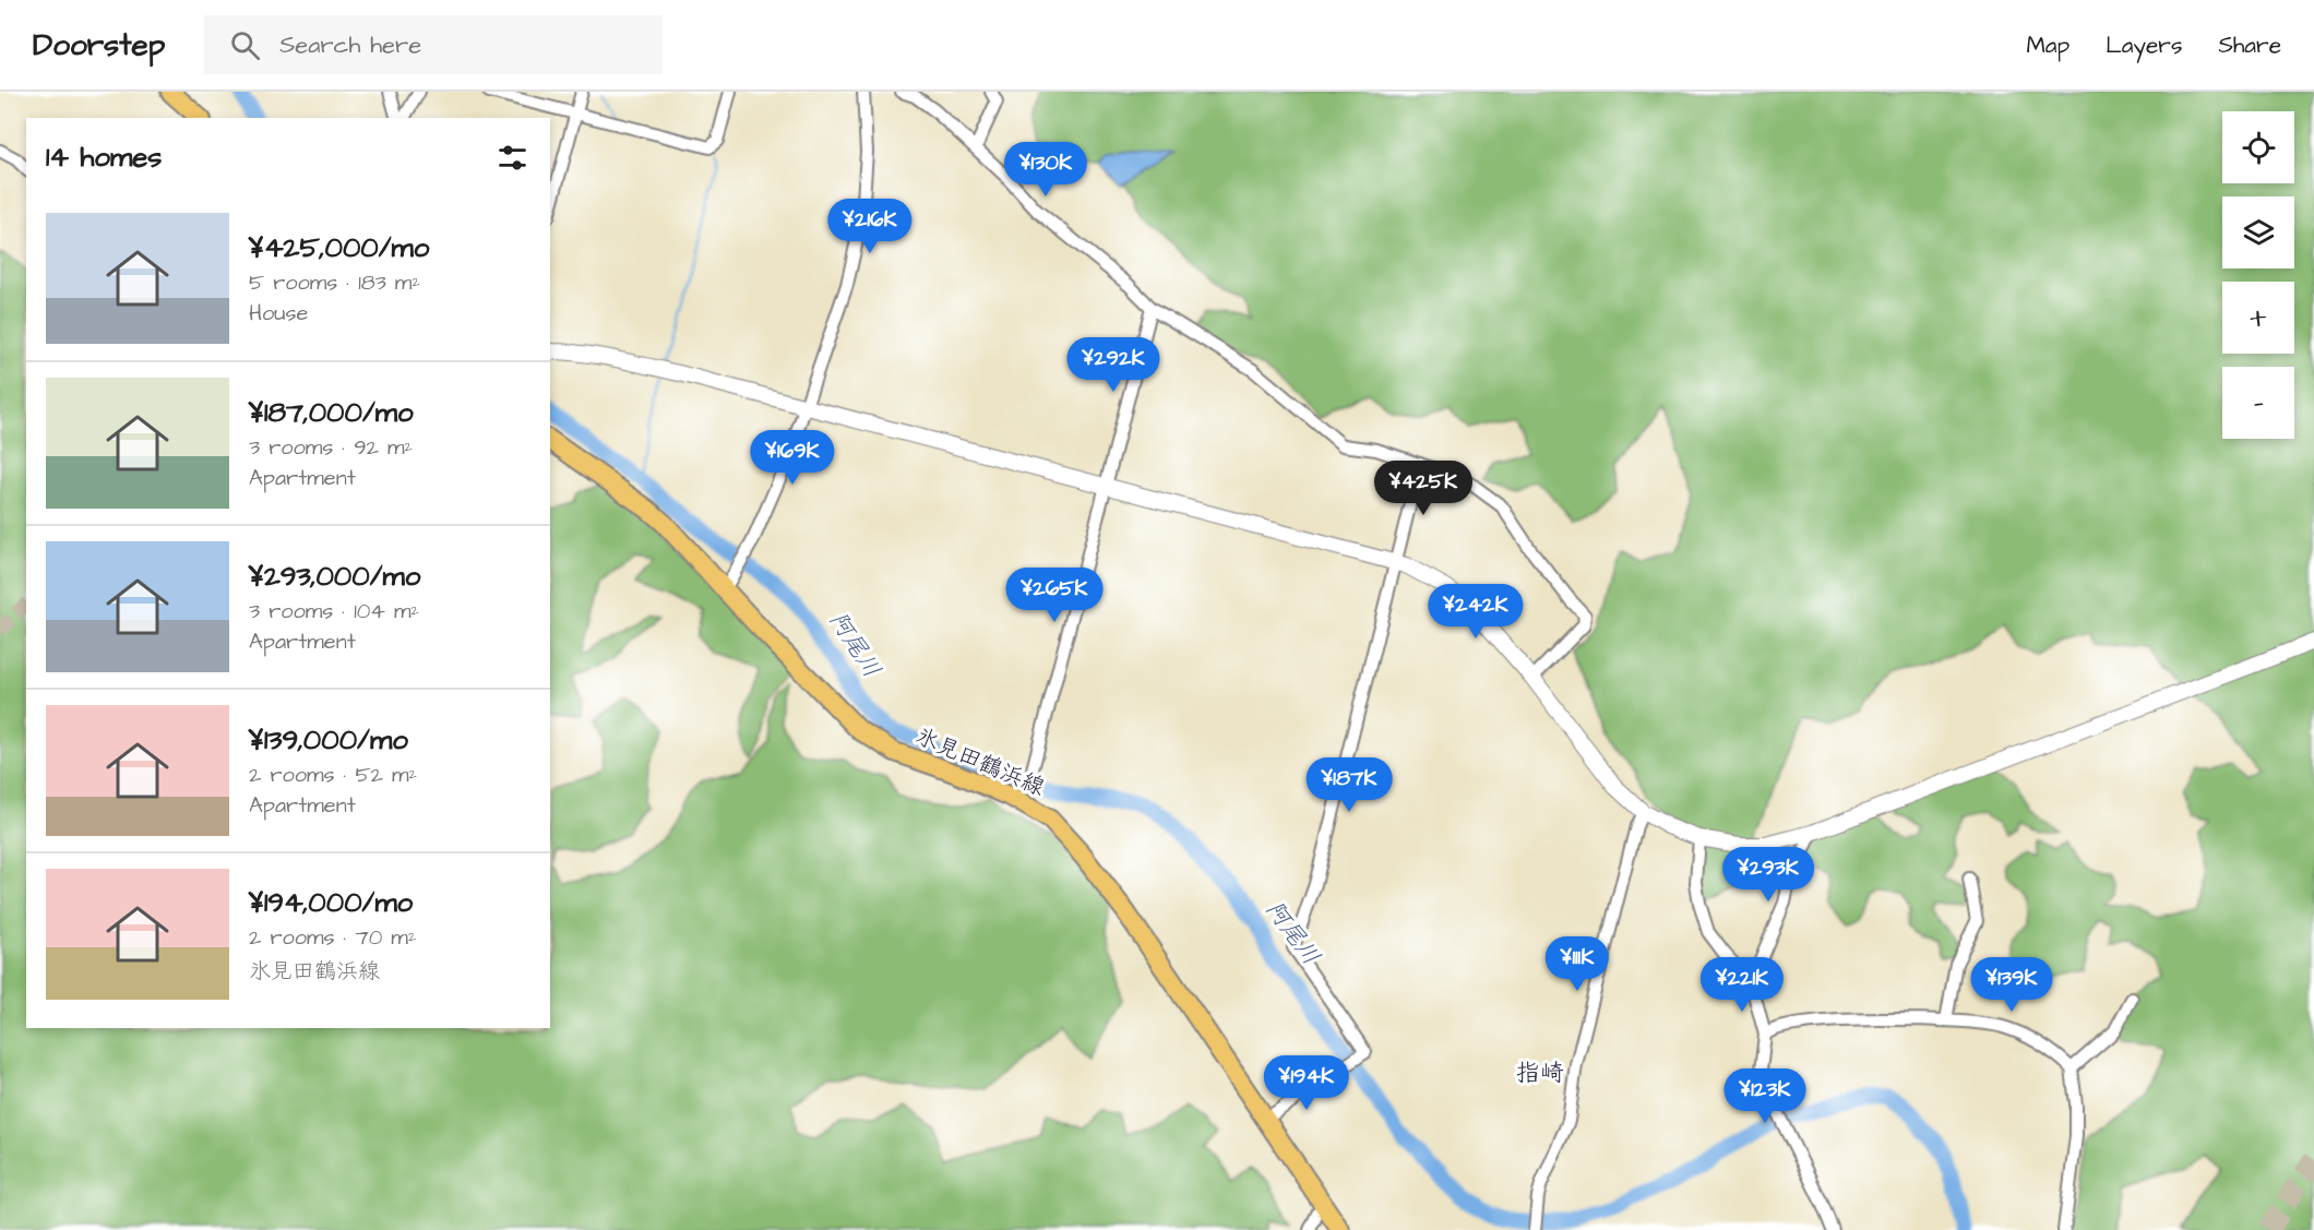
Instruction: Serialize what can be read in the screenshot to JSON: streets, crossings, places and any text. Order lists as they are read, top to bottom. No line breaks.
{"streets":{"main road":["氷見田鶴浜線"]},"districts":["指崎"],"water":["阿尾川"],"page":{"header":"Doorstep","search":"Search here","nav":["Map","Layers","Share"],"map_buttons":["+","−"],"heading":"14 homes","price":["¥130K","¥216K","¥292K","¥169K","¥425K","¥265K","¥242K","¥187K","¥293K","¥111K","¥221K","¥139K","¥194K","¥123K"],"list":[{"name":"¥425,000/mo","note":"5 rooms · 183 m² · House"},{"name":"¥187,000/mo","note":"3 rooms · 92 m² · Apartment"},{"name":"¥293,000/mo","note":"3 rooms · 104 m² · Apartment"},{"name":"¥139,000/mo","note":"2 rooms · 52 m² · Apartment"},{"name":"¥194,000/mo","note":"2 rooms · 70 m² · 氷見田鶴浜線"}]}}
